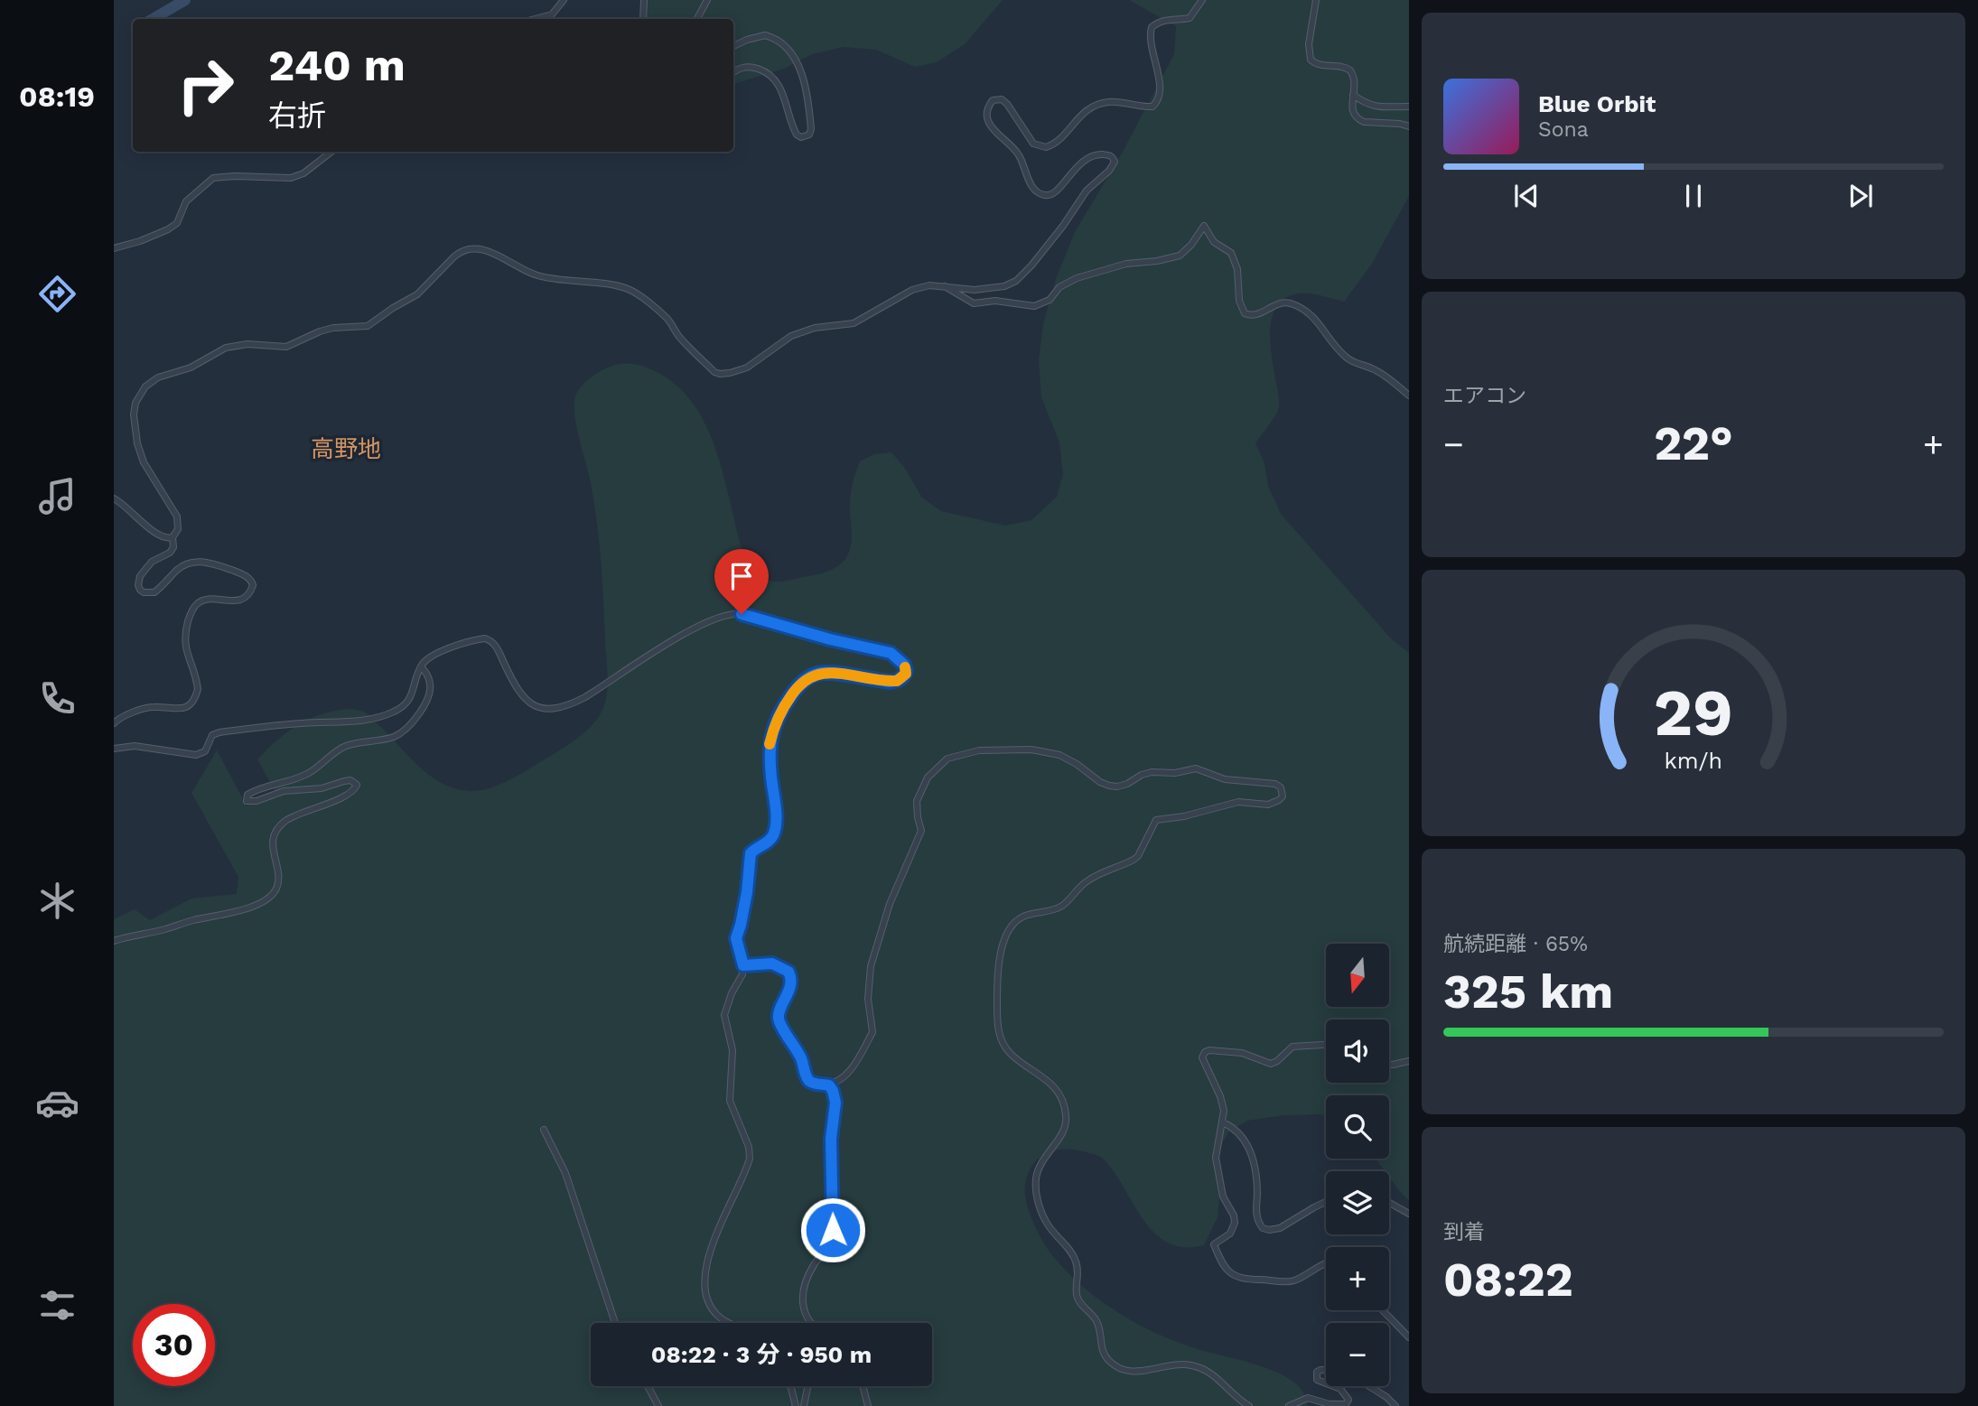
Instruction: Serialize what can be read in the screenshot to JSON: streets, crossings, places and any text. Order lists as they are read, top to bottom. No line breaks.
{"districts":["高野地"],"north":"bottom","page":{"tabs":"08:19","turn":["240 m","右折"],"song":["Blue Orbit","Sona"],"tile":["エアコン",["航続距離 · 65%","325 km"],["到着","08:22"]],"heat":["−","22°","+"],"map_buttons":["+","−"],"limit":"30","trip":"08:22 · 3 分 · 950 m","gauge":["29","km/h"]}}
